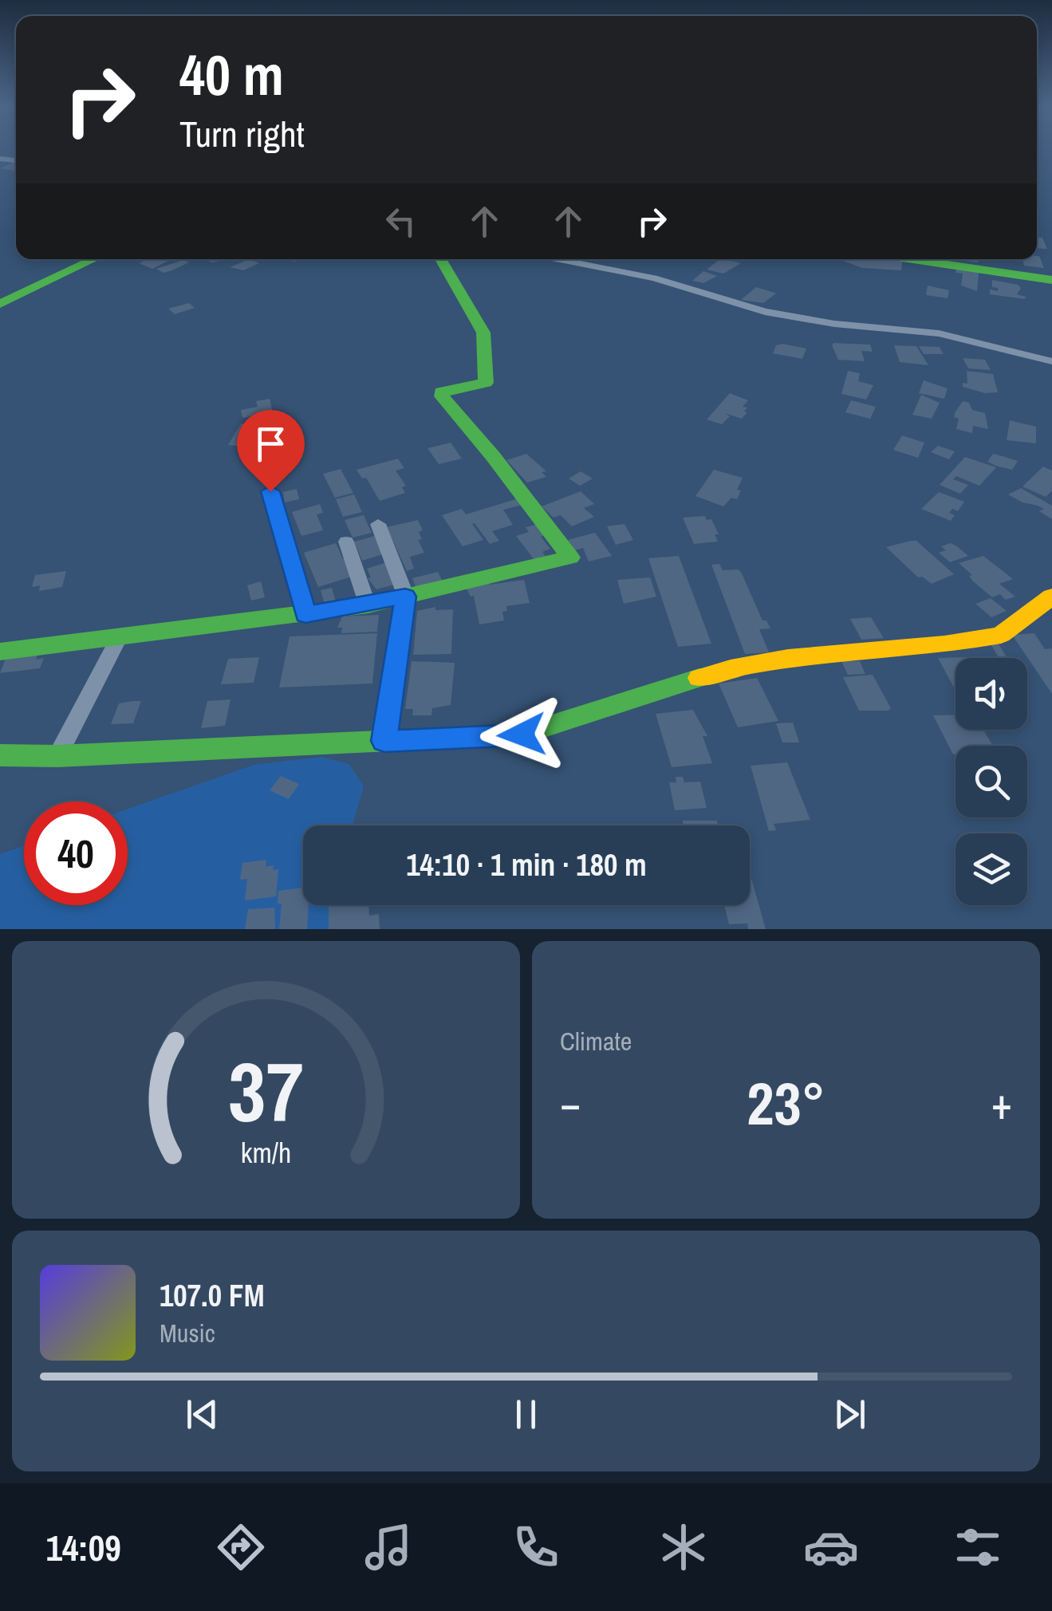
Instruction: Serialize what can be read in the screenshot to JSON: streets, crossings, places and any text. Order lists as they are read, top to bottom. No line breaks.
{"page":{"turn":["40 m","Turn right"],"limit":"40","trip":"14:10 · 1 min · 180 m","tile":"Climate","heat":["−","23°","+"],"song":["107.0 FM","Music"],"tabs":"14:09","gauge":["37","km/h"]}}
